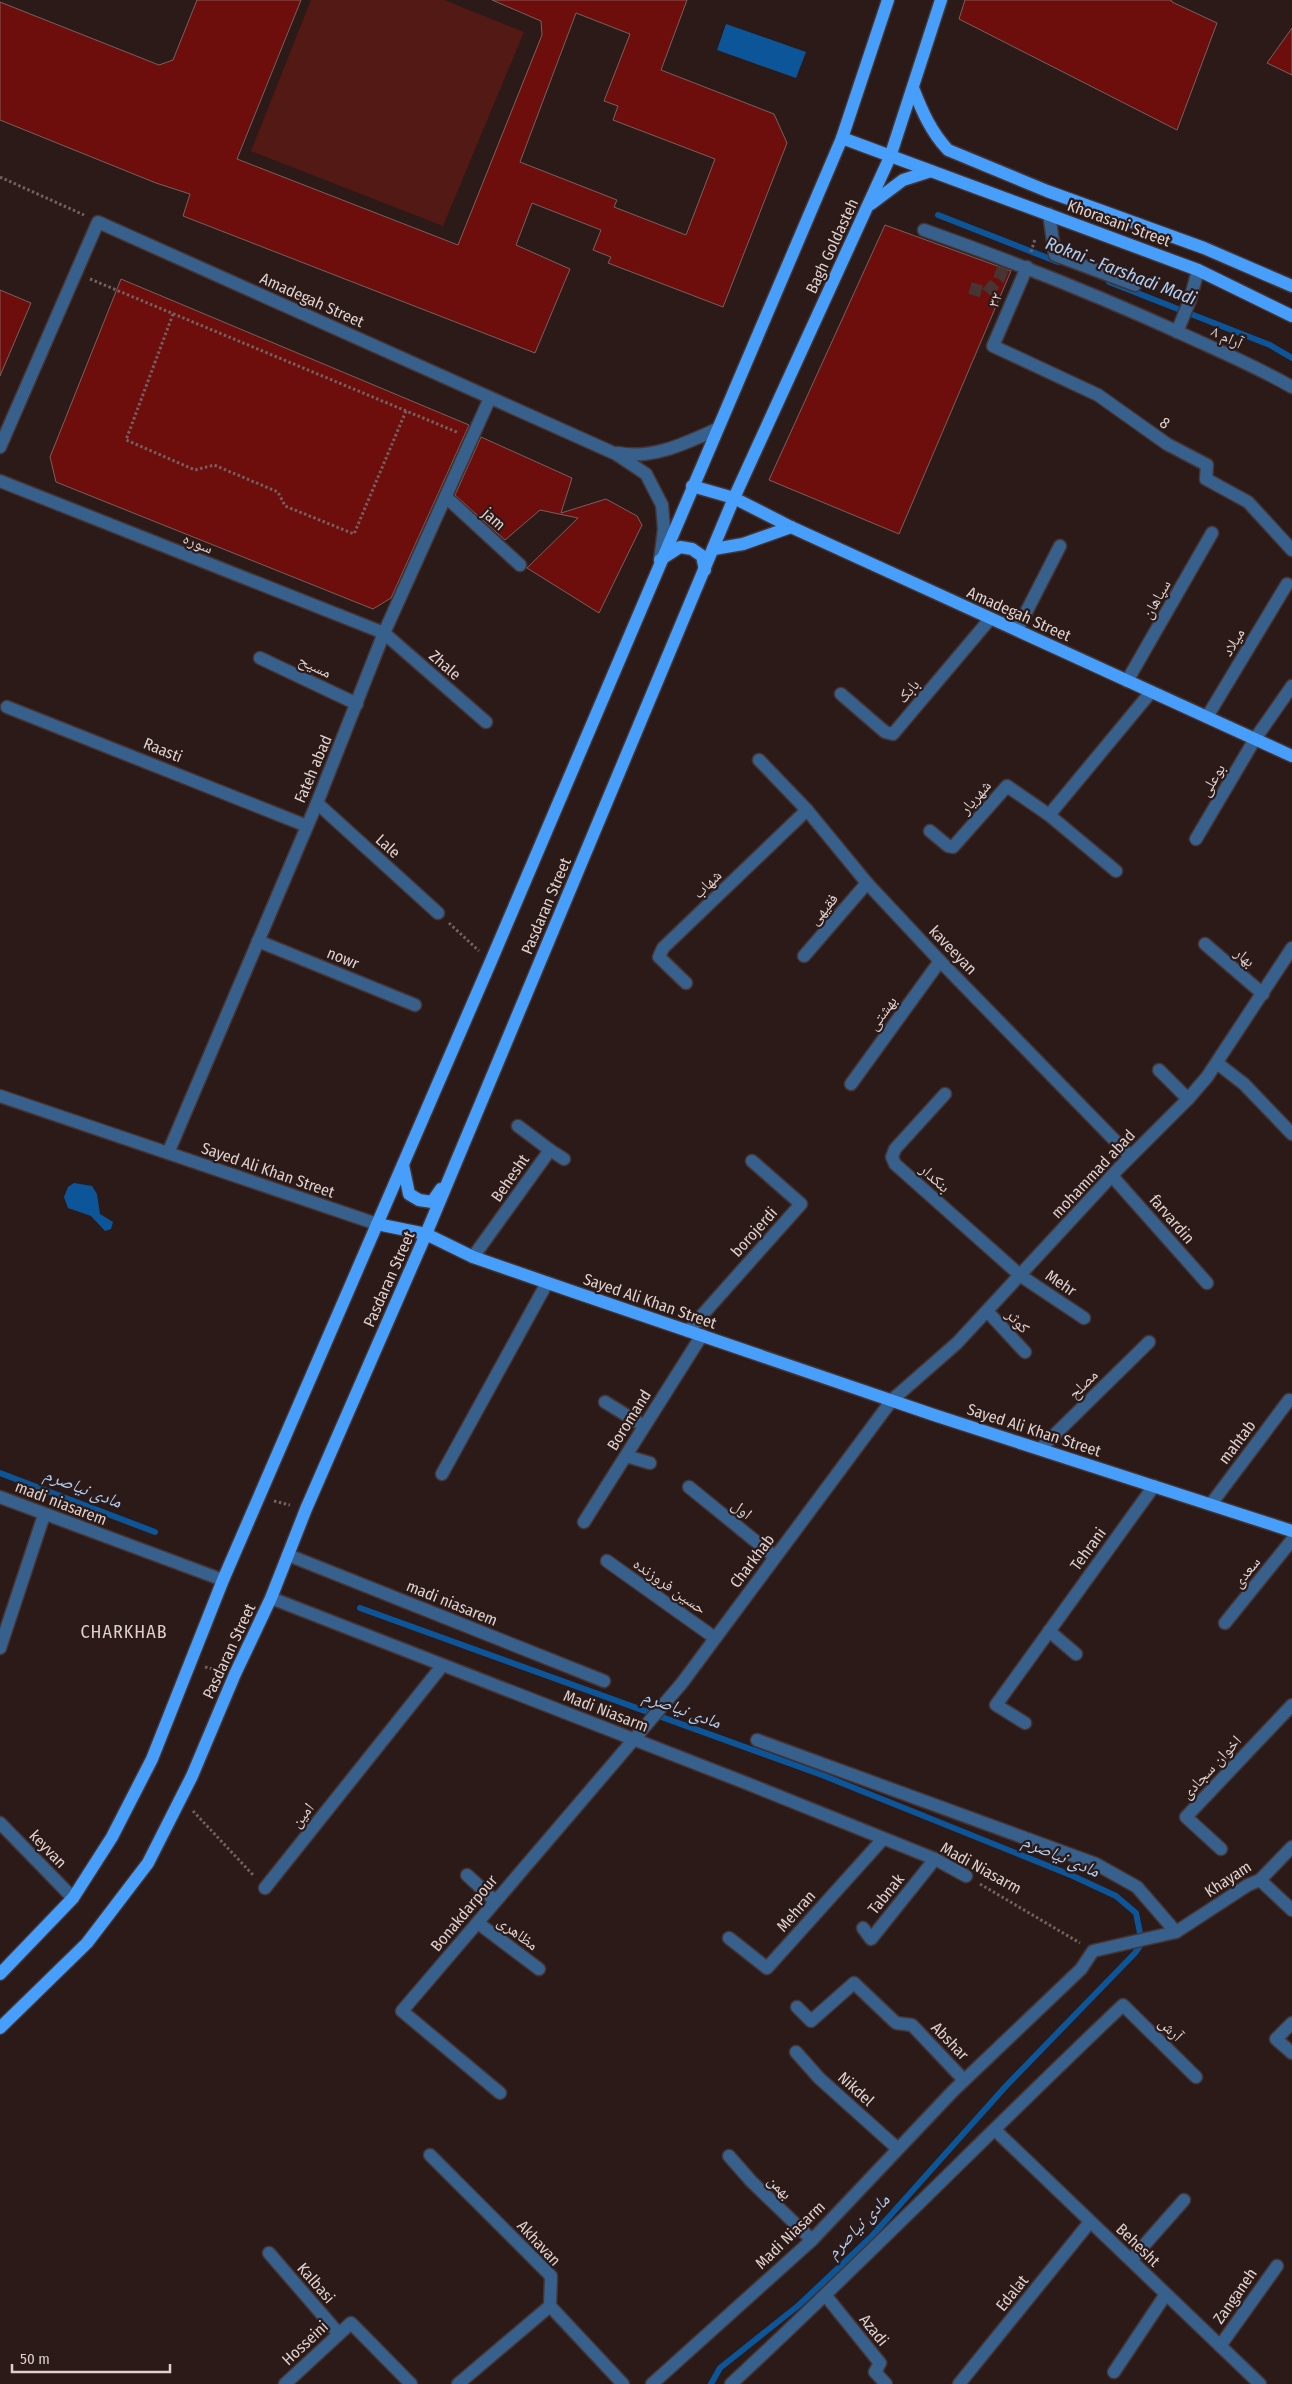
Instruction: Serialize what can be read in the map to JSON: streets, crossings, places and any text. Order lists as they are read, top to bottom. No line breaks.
{"streets":{"main road":["Khorasani Street","Bagh Goldasteh","Amadegah Street","Pasdaran Street","Sayed Ali Khan Street"],"street":["۳۲","۸ آرام","8","jam","سوره","سپاهان","میلاد","Zhale","مسیح","بابک","Raasti","Fateh abad","بوعلی","شهریار","Lale","شهاب","فقیهی","kaveeyan","بهار","nowr","بهشتی","mohammad abad","Behesht","بنکدار","farvardin","borojerdi","Mehr","کوثر","مصلح","Boromand","mahtab","madi niasarem","اول","Tehrani","Charkhab","سعدی","حسین فروزنده","Madi Niasarm","اخوان سجادی","امین","keyvan","Khayam","Tabnak","Mehran","Bonakdarpour","مظاهری","آرش","Abshar","Nikdel","بهمن","Akhavan","Kalbasi","Edalat","Zanganeh","Azadi","Hosseini"]},"crossings":[["Khorasani Street","Bagh Goldasteh"],["Bagh Goldasteh","Amadegah Street"],["Bagh Goldasteh","Pasdaran Street"],["Amadegah Street","سپاهان"],["Amadegah Street","میلاد"],["Amadegah Street","بابک"],["Amadegah Street","Fateh abad"],["Amadegah Street","بوعلی"],["Amadegah Street","Pasdaran Street"],["۳۲","۸ آرام"],["۳۲","8"],["jam","Fateh abad"],["سوره","Zhale"],["سوره","Fateh abad"],["Zhale","Fateh abad"],["مسیح","Fateh abad"],["Raasti","Fateh abad"],["Fateh abad","Lale"],["Fateh abad","nowr"],["Fateh abad","Sayed Ali Khan Street"],["شهاب","kaveeyan"],["Pasdaran Street","Sayed Ali Khan Street"],["Pasdaran Street","madi niasarem"],["Pasdaran Street","Madi Niasarm"],["Pasdaran Street","keyvan"],["فقیهی","kaveeyan"],["kaveeyan","بهشتی"],["kaveeyan","mohammad abad"],["بهار","mohammad abad"],["Sayed Ali Khan Street","mohammad abad"],["Sayed Ali Khan Street","Behesht"],["Sayed Ali Khan Street","borojerdi"],["Sayed Ali Khan Street","مصلح"],["Sayed Ali Khan Street","Boromand"],["Sayed Ali Khan Street","mahtab"],["Sayed Ali Khan Street","Tehrani"],["Sayed Ali Khan Street","Charkhab"],["mohammad abad","بنکدار"],["mohammad abad","farvardin"],["mohammad abad","Mehr"],["mohammad abad","کوثر"],["mohammad abad","Charkhab"],["Behesht","آرش"],["Behesht","Edalat"],["Behesht","Zanganeh"],["بنکدار","Mehr"],["اول","Charkhab"],["Charkhab","حسین فروزنده"],["Charkhab","Madi Niasarm"],["Charkhab","Bonakdarpour"],["Madi Niasarm","امین"],["Madi Niasarm","Tabnak"],["Madi Niasarm","Mehran"],["Madi Niasarm","Bonakdarpour"],["Madi Niasarm","Abshar"],["Madi Niasarm","Nikdel"],["Madi Niasarm","بهمن"],["Bonakdarpour","مظاهری"],["Kalbasi","Hosseini"]],"districts":["CHARKHAB"],"water":["Rokni - Farshadi Madi","مادی نیاصرم"],"scale_bar":"50 m"}
